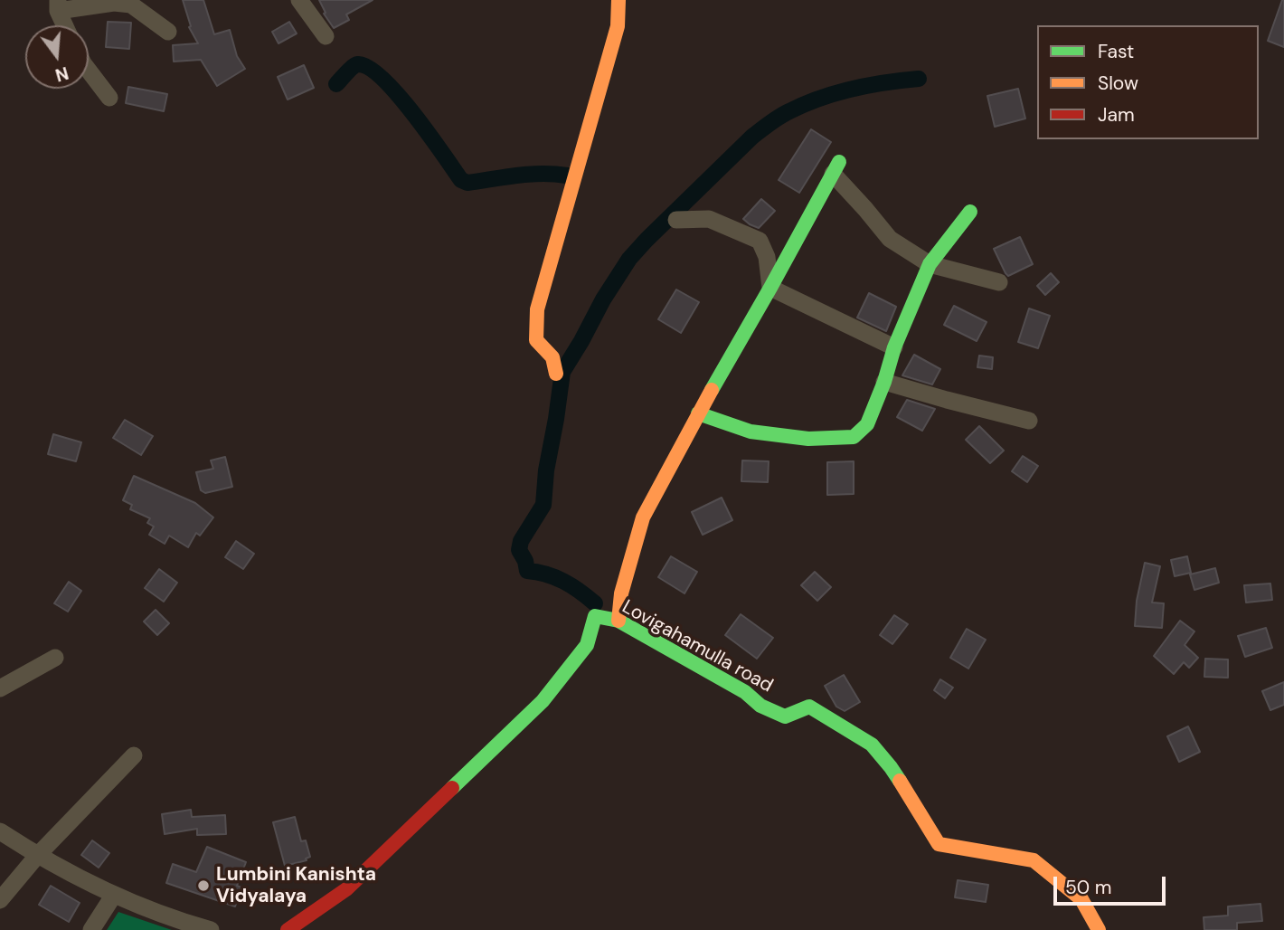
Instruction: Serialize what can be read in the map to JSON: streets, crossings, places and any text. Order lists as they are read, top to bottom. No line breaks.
{"streets":{"street":["Lovigahamulla road"]},"places":["Lumbini Kanishta Vidyalaya"],"legend":["Fast","Slow","Jam"],"scale_bar":"50 m","north":"bottom"}
